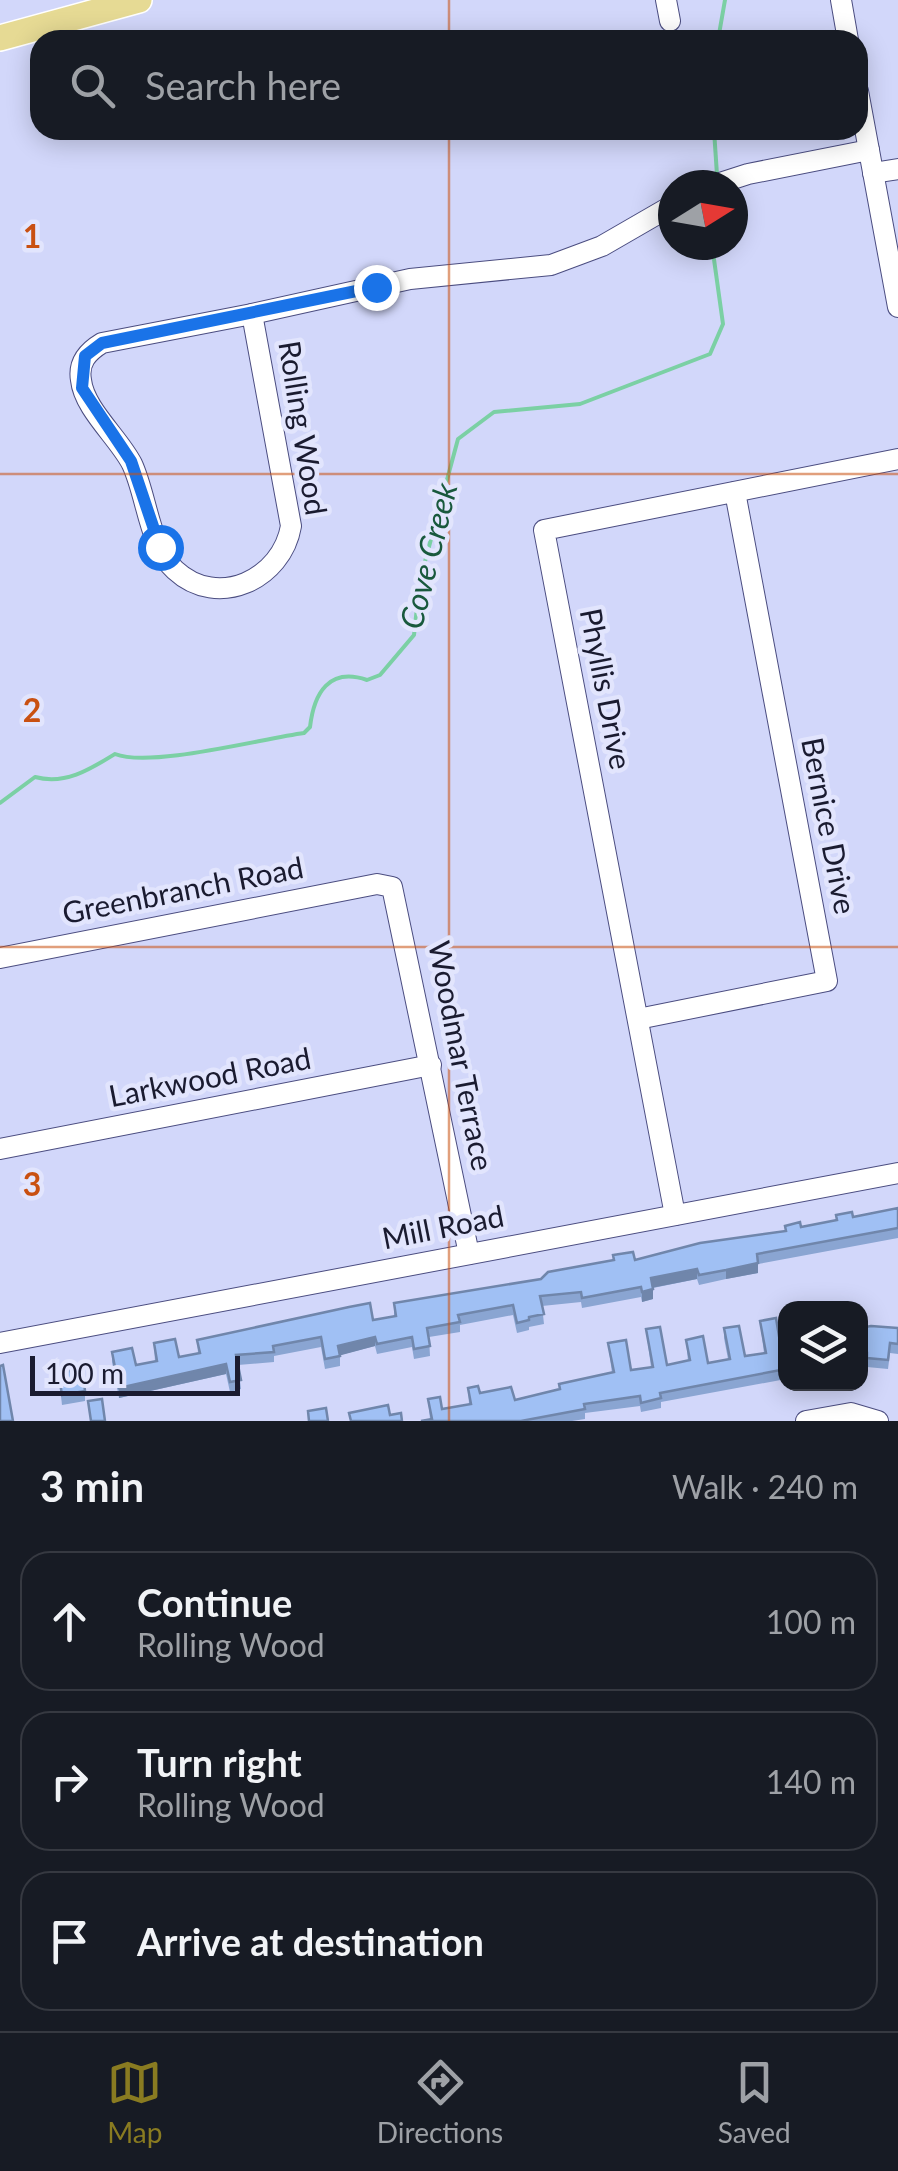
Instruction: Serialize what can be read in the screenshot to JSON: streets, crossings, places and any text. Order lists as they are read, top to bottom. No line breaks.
{"streets":{"street":["Rolling Wood","Phyllis Drive","Bernice Drive","Greenbranch Road","Woodmar Terrace","Larkwood Road","Mill Road"]},"crossings":[["Phyllis Drive","Bernice Drive"],["Phyllis Drive","Mill Road"],["Greenbranch Road","Woodmar Terrace"],["Woodmar Terrace","Larkwood Road"],["Woodmar Terrace","Mill Road"]],"water":["Cove Creek"],"scale_bar":"100 m","north":"right","page":{"search":"Search here","scale":"100 m","heading":["3 min","Walk · 240 m"],"list":[["Continue","Rolling Wood","100 m"],["Turn right","Rolling Wood","140 m"],"Arrive at destination"],"nav":["Map","Directions","Saved"]},"grid":{"rows":["1","2","3"]}}
